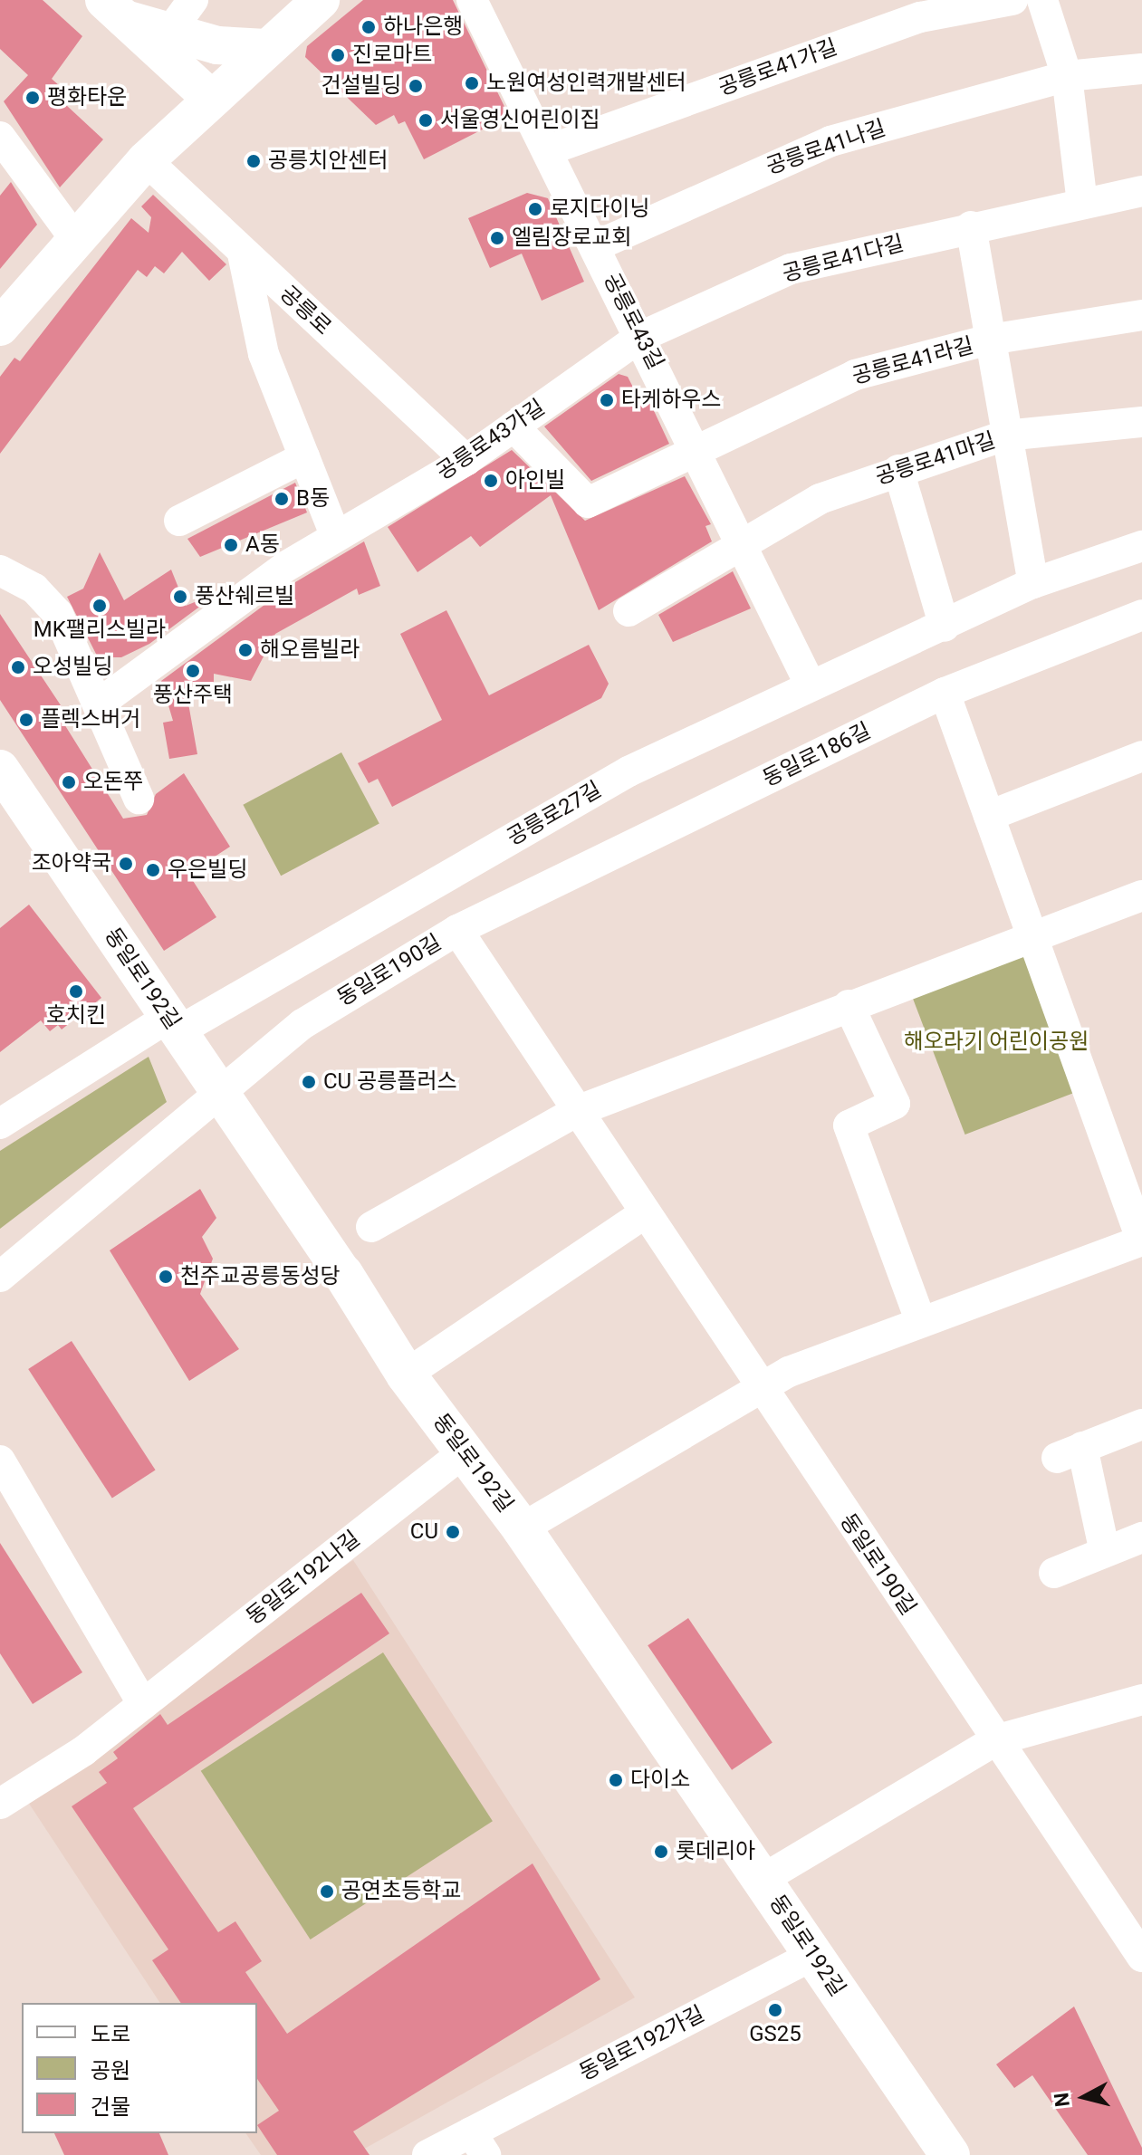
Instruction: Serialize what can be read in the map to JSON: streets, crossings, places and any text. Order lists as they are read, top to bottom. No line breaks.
{"streets":{"main road":["동일로192길"],"street":["공릉로41가길","공릉로41나길","공릉로41다길","공릉로","공릉로43길","공릉로41라길","공릉로43가길","공릉로41마길","동일로186길","공릉로27길","동일로190길","동일로192나길","동일로192가길"]},"crossings":[["공릉로41가길","공릉로43길"],["공릉로41나길","공릉로43길"],["공릉로41다길","공릉로43길"],["공릉로41다길","공릉로43가길"],["공릉로","공릉로43가길"],["공릉로43길","공릉로41라길"],["공릉로43길","공릉로43가길"],["공릉로43길","공릉로41마길"],["공릉로43길","공릉로27길"],["동일로186길","동일로190길"],["공릉로27길","동일로192길"],["동일로190길","동일로192길"],["동일로192길","동일로192나길"],["동일로192길","동일로192가길"]],"parks":["해오라기 어린이공원"],"places":["하나은행","진로마트","노원여성인력개발센터","건설빌딩","평화타운","서울영신어린이집","공릉치안센터","로지다이닝","엘림장로교회","타케하우스","아인빌","B동","A동","풍산쉐르빌","MK팰리스빌라","해오름빌라","오성빌딩","풍산주택","플렉스버거","오돈쭈","조아약국","우은빌딩","호치킨","CU 공릉플러스","천주교공릉동성당","CU","다이소","롯데리아","공연초등학교","GS25"],"legend":["도로","공원","건물"],"north":"left"}
